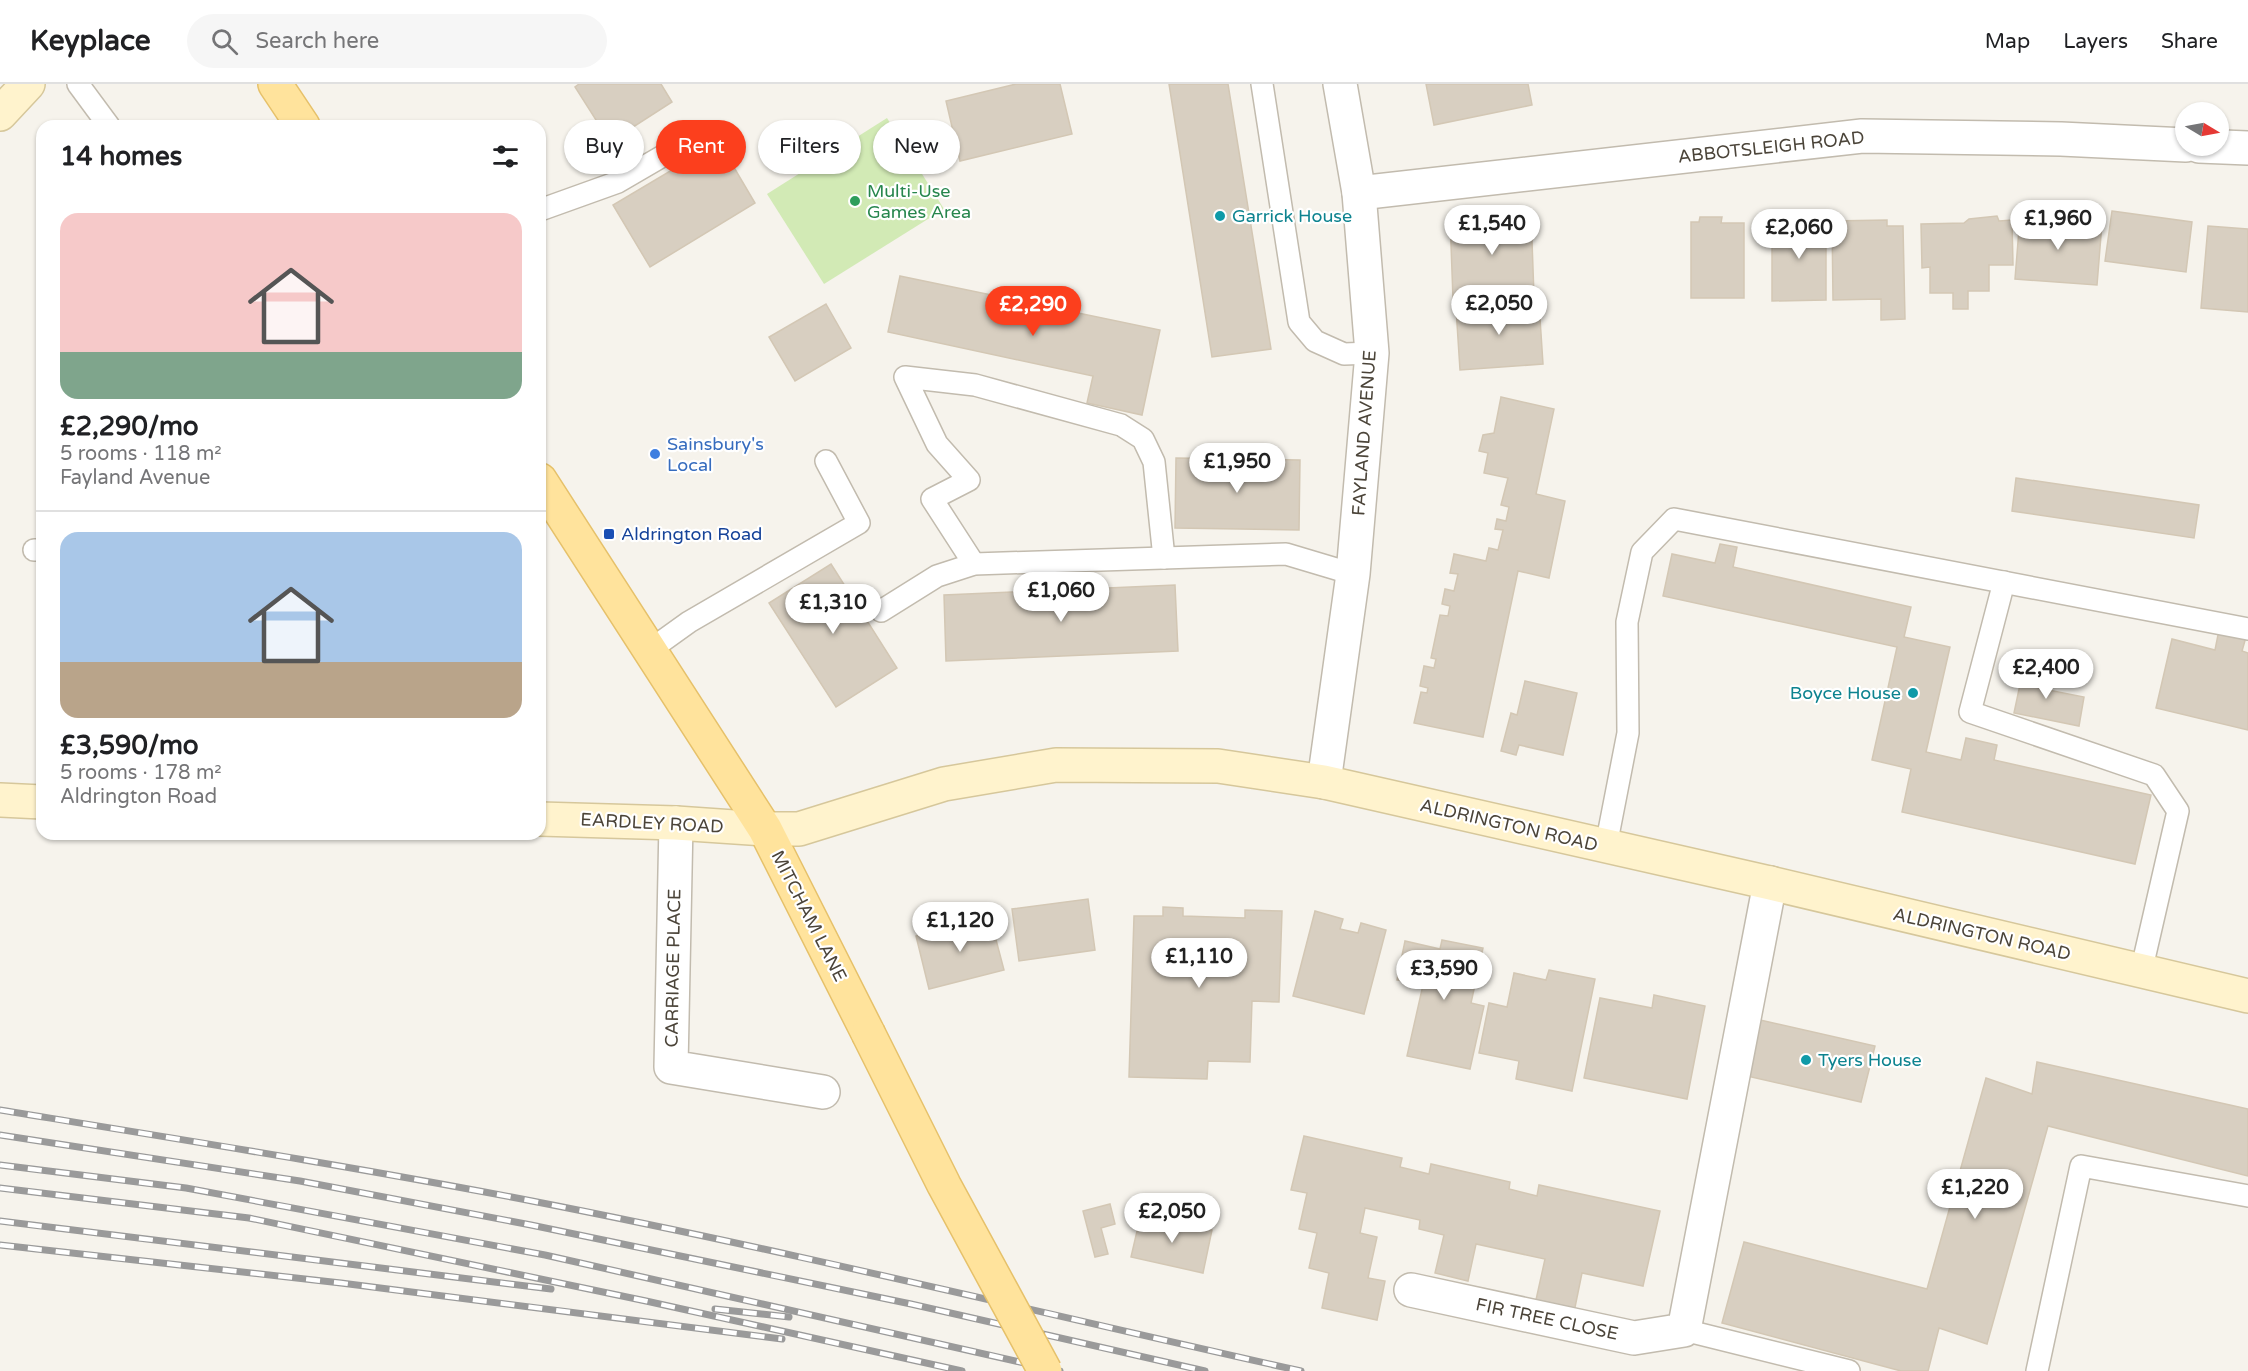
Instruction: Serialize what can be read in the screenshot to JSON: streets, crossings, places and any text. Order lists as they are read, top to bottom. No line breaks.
{"streets":{"main road":["MITCHAM LANE"],"street":["ABBOTSLEIGH ROAD","FAYLAND AVENUE","EARDLEY ROAD","ALDRINGTON ROAD","CARRIAGE PLACE","FIR TREE CLOSE"]},"crossings":[["ABBOTSLEIGH ROAD","FAYLAND AVENUE"],["FAYLAND AVENUE","ALDRINGTON ROAD"],["EARDLEY ROAD","ALDRINGTON ROAD"],["EARDLEY ROAD","MITCHAM LANE"],["EARDLEY ROAD","CARRIAGE PLACE"],["ALDRINGTON ROAD","MITCHAM LANE"]],"places":{"other":["Multi-Use Games Area","Garrick House","Sainsbury's Local","Boyce House","Tyers House"],"transit":["Aldrington Road"]},"north":"right","page":{"header":"Keyplace","search":"Search here","nav":["Map","Layers","Share"],"chip":["Buy","Rent","Filters","New"],"heading":"14 homes","list":[{"name":"£2,290/mo","note":"5 rooms · 118 m² · Fayland Avenue"},{"name":"£3,590/mo","note":"5 rooms · 178 m² · Aldrington Road"}],"price":["£1,960","£1,540","£2,060","£2,050","£2,290","£1,950","£1,060","£1,310","£2,400","£1,120","£1,110","£3,590","£1,220","£2,050"]}}
